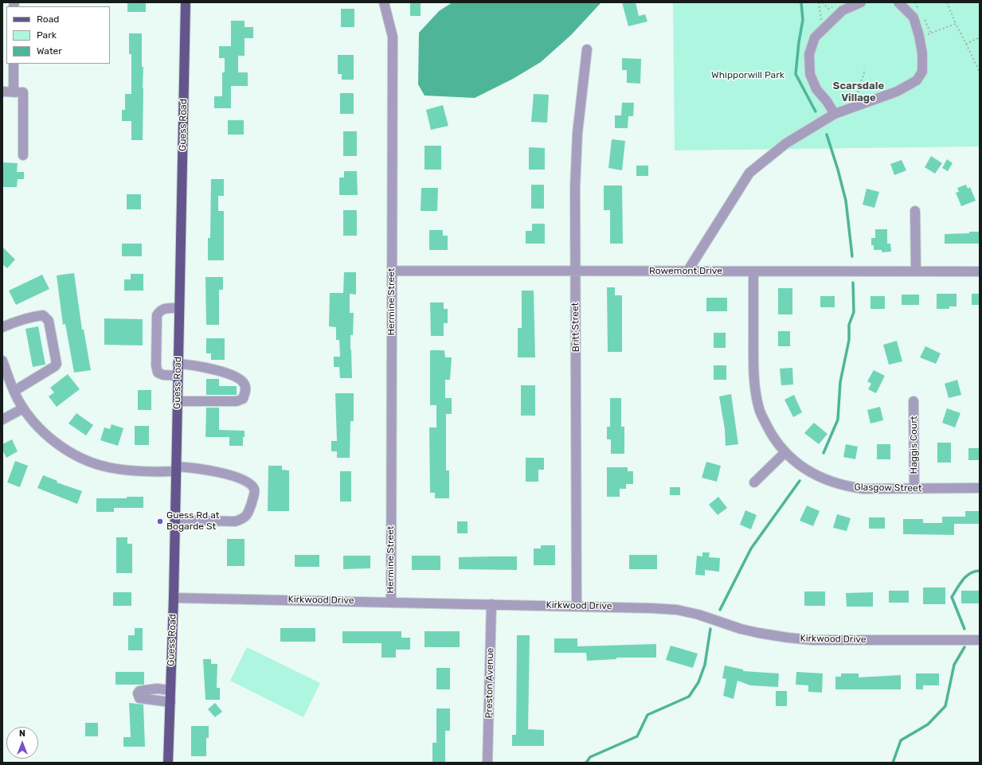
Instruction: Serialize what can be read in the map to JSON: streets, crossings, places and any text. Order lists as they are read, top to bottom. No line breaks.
{"streets":{"main road":["Guess Road"],"street":["Rowemont Drive","Hermine Street","Britt Street","Haggis Court","Glasgow Street","Kirkwood Drive","Preston Avenue"]},"crossings":[["Guess Road","Kirkwood Drive"],["Rowemont Drive","Hermine Street"],["Rowemont Drive","Britt Street"],["Rowemont Drive","Glasgow Street"],["Hermine Street","Kirkwood Drive"],["Britt Street","Kirkwood Drive"],["Haggis Court","Glasgow Street"],["Kirkwood Drive","Preston Avenue"]],"districts":["Scarsdale Village"],"parks":["Whipporwill Park"],"places":["Guess Rd at Bogarde St"],"legend":["Road","Park","Water"],"north":"top"}
